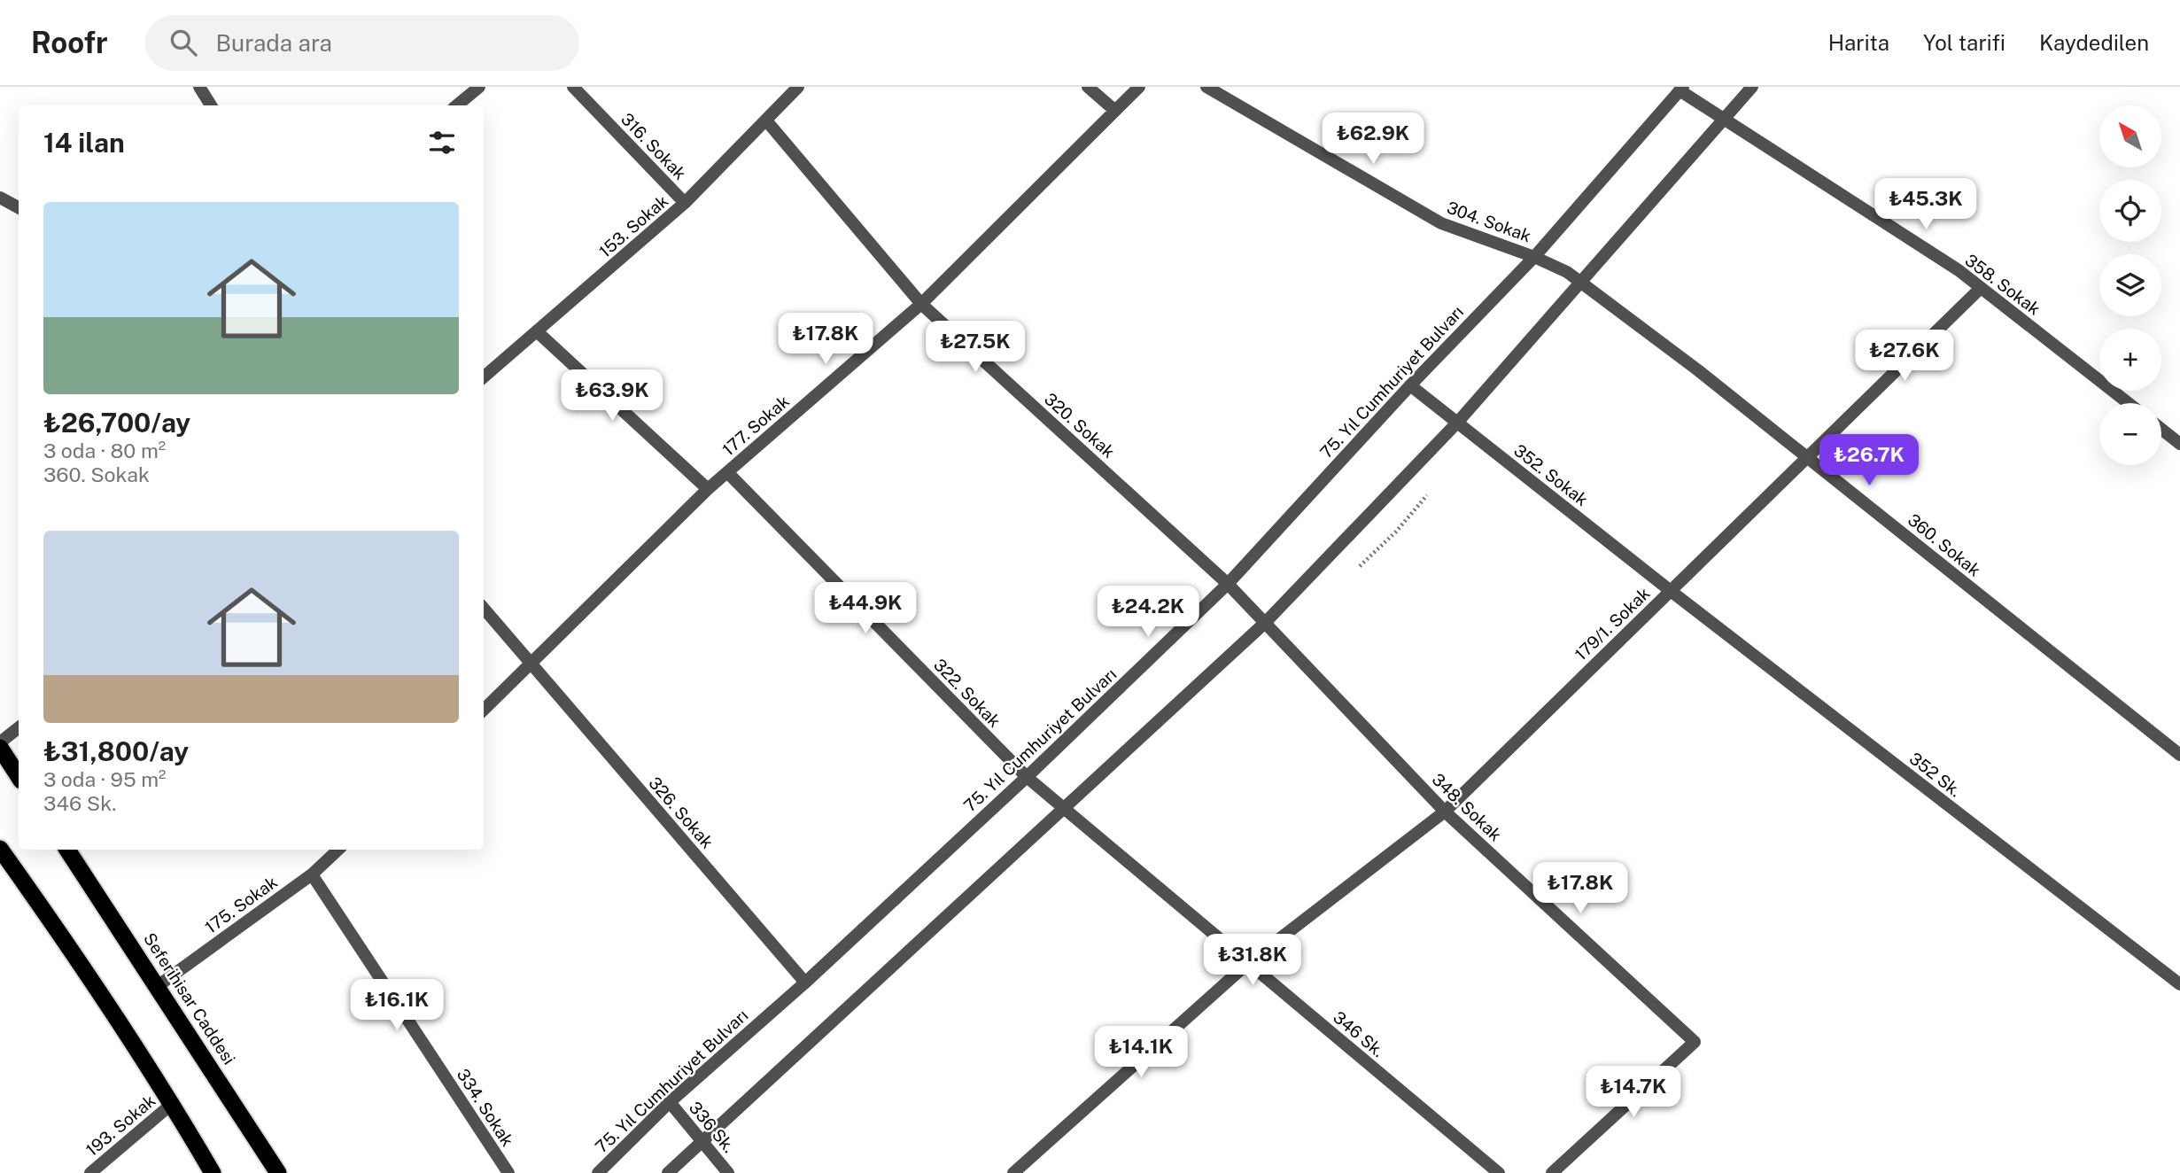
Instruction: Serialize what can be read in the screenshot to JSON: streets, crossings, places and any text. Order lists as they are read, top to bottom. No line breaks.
{"streets":{"highway":["Seferihisar Caddesi"],"street":["316. Sokak","304. Sokak","153. Sokak","358. Sokak","75. Yıl Cumhuriyet Bulvarı","177. Sokak","320. Sokak","352. Sokak","360. Sokak","179/1. Sokak","322. Sokak","352 Sk.","348. Sokak","326. Sokak","175. Sokak","346 Sk.","334. Sokak","193. Sokak","336 Sk."]},"crossings":[["316. Sokak","153. Sokak"],["304. Sokak","75. Yıl Cumhuriyet Bulvarı"],["304. Sokak","360. Sokak"],["153. Sokak","320. Sokak"],["358. Sokak","75. Yıl Cumhuriyet Bulvarı"],["358. Sokak","179/1. Sokak"],["75. Yıl Cumhuriyet Bulvarı","320. Sokak"],["75. Yıl Cumhuriyet Bulvarı","352. Sokak"],["75. Yıl Cumhuriyet Bulvarı","360. Sokak"],["75. Yıl Cumhuriyet Bulvarı","322. Sokak"],["75. Yıl Cumhuriyet Bulvarı","348. Sokak"],["75. Yıl Cumhuriyet Bulvarı","326. Sokak"],["75. Yıl Cumhuriyet Bulvarı","346 Sk."],["75. Yıl Cumhuriyet Bulvarı","336 Sk."],["177. Sokak","320. Sokak"],["177. Sokak","322. Sokak"],["177. Sokak","326. Sokak"],["320. Sokak","348. Sokak"],["352. Sokak","179/1. Sokak"],["352. Sokak","352 Sk."],["360. Sokak","179/1. Sokak"],["179/1. Sokak","352 Sk."],["179/1. Sokak","348. Sokak"],["179/1. Sokak","346 Sk."],["322. Sokak","346 Sk."],["175. Sokak","Seferihisar Caddesi"],["175. Sokak","334. Sokak"]],"north":"top left","page":{"header":"Roofr","search":"Burada ara","nav":["Harita","Yol tarifi","Kaydedilen"],"map_buttons":["+","−"],"heading":"14 ilan","price":["₺62.9K","₺45.3K","₺17.8K","₺27.5K","₺27.6K","₺63.9K","₺26.7K","₺44.9K","₺24.2K","₺17.8K","₺31.8K","₺16.1K","₺14.1K","₺14.7K"],"list":[{"name":"₺26,700/ay","note":"3 oda · 80 m² · 360. Sokak"},{"name":"₺31,800/ay","note":"3 oda · 95 m² · 346 Sk."}]}}
